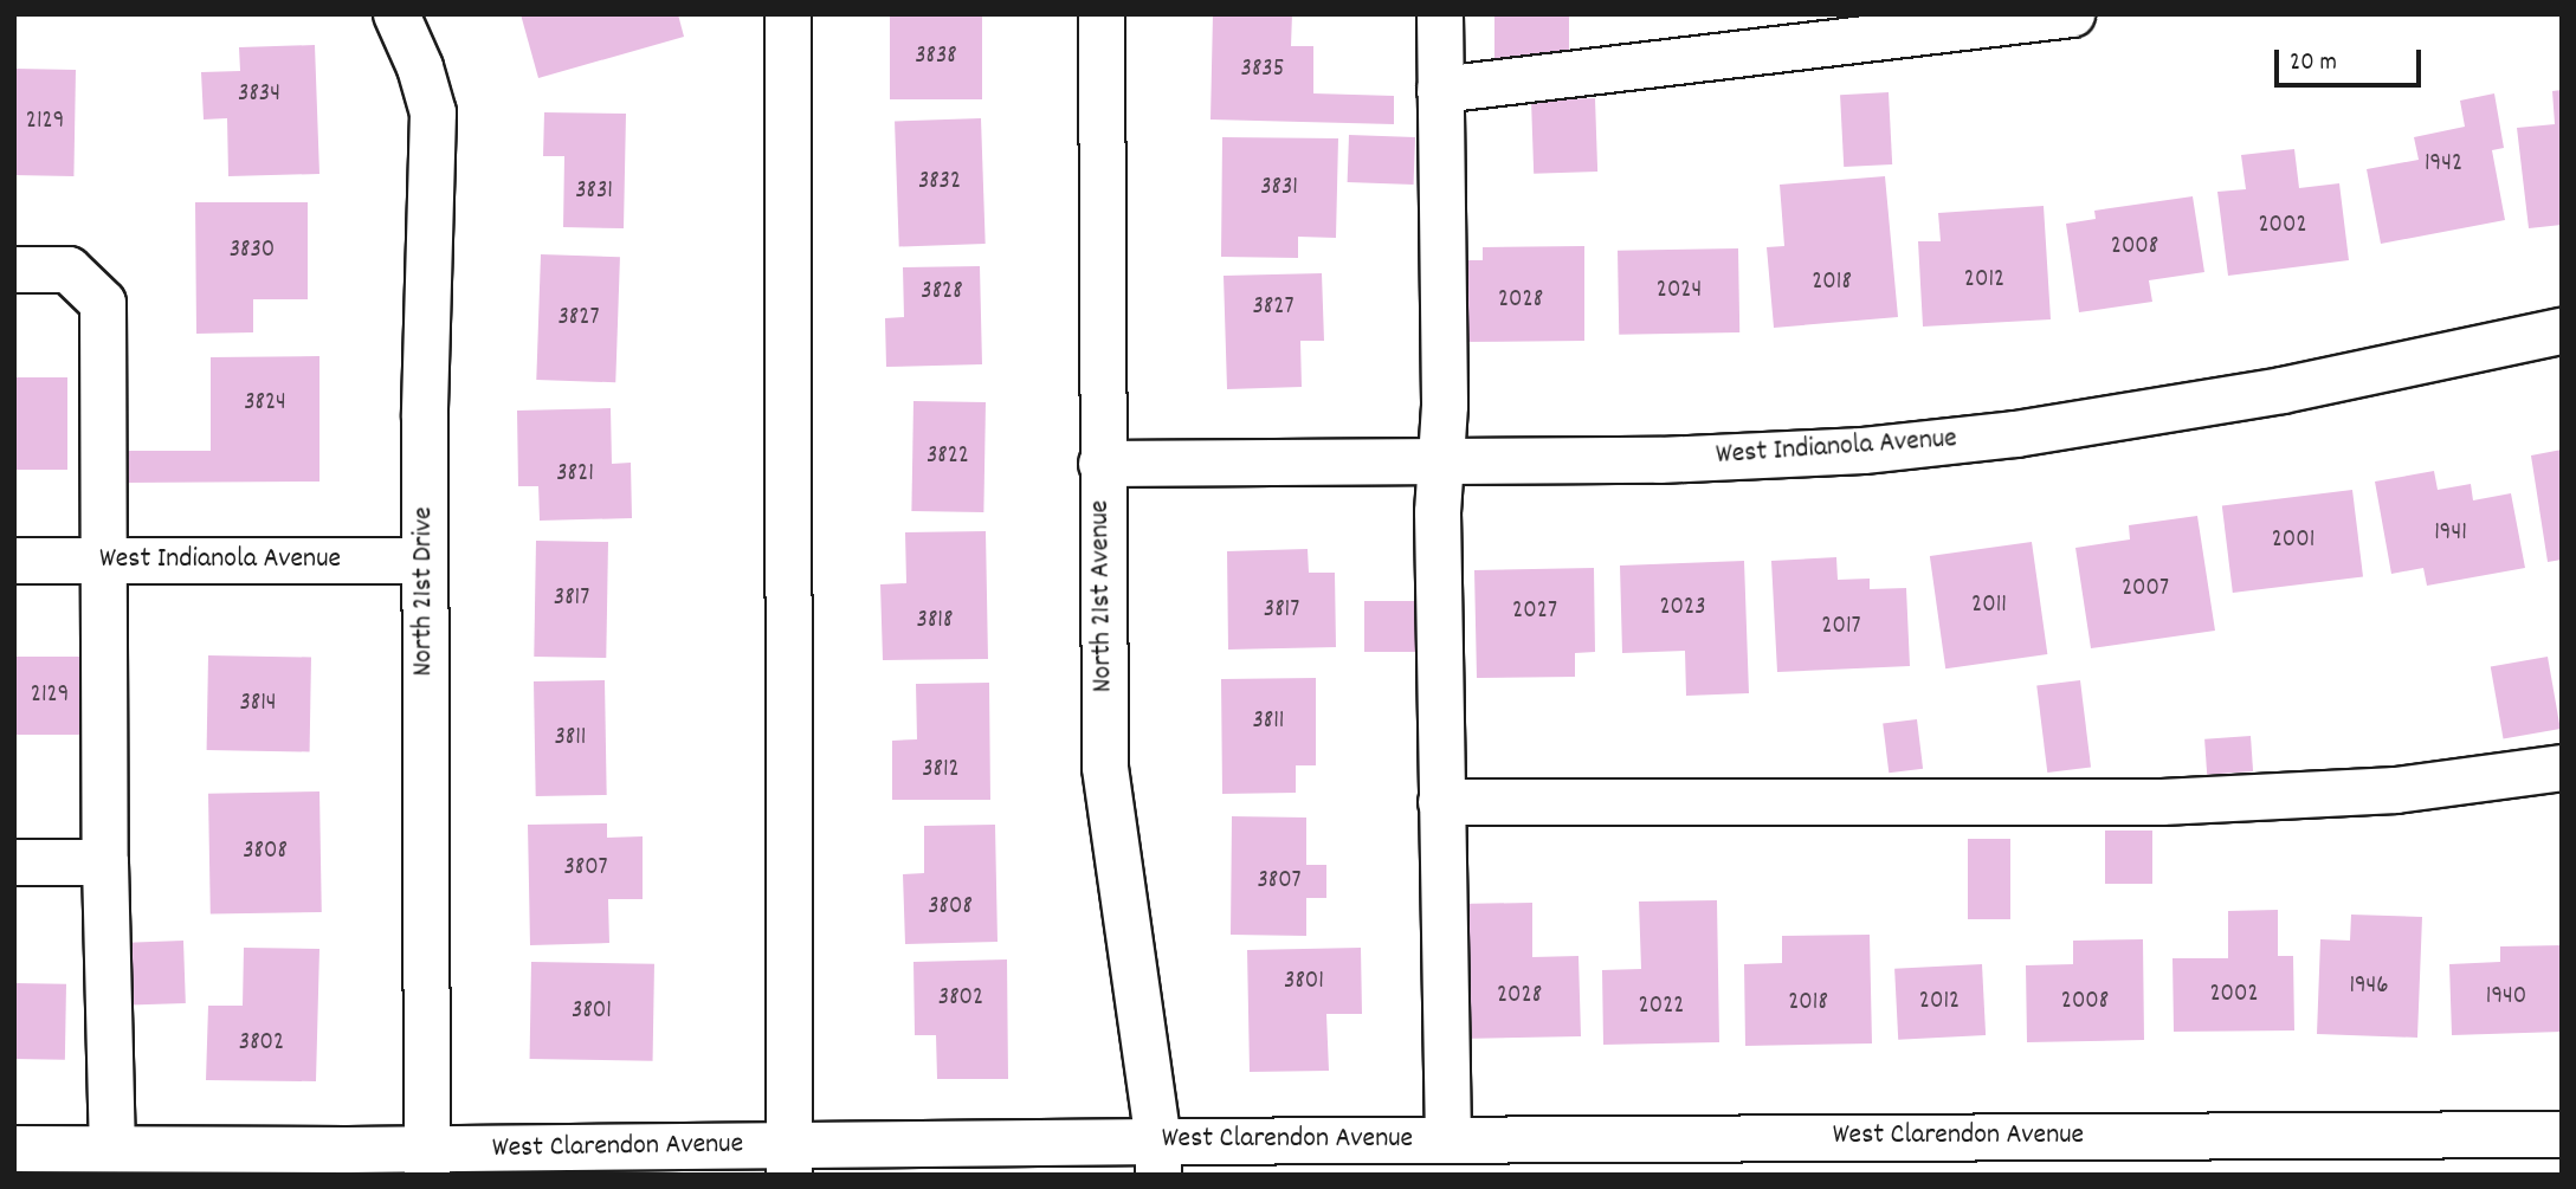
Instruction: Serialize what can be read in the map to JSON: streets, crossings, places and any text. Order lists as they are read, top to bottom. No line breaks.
{"streets":{"street":["West Indianola Avenue","North 21st Drive","North 21st Avenue","West Clarendon Avenue"]},"crossings":[["West Indianola Avenue","North 21st Drive"],["West Indianola Avenue","North 21st Avenue"],["North 21st Drive","West Clarendon Avenue"],["North 21st Avenue","West Clarendon Avenue"]],"house_numbers":["3838","3835","3834","2129","1942","3832","3831","3831","2002","2008","3830","2012","2018","2024","3828","2028","3827","3827","3824","3822","3821","1941","2001","2007","3817","2011","2023","3817","2027","3818","2017","2129","3814","3811","3811","3812","3808","3807","3807","3808","3801","1946","2002","2028","1940","3802","2012","2008","2018","2022","3801","3802"],"scale_bar":"20 m"}
